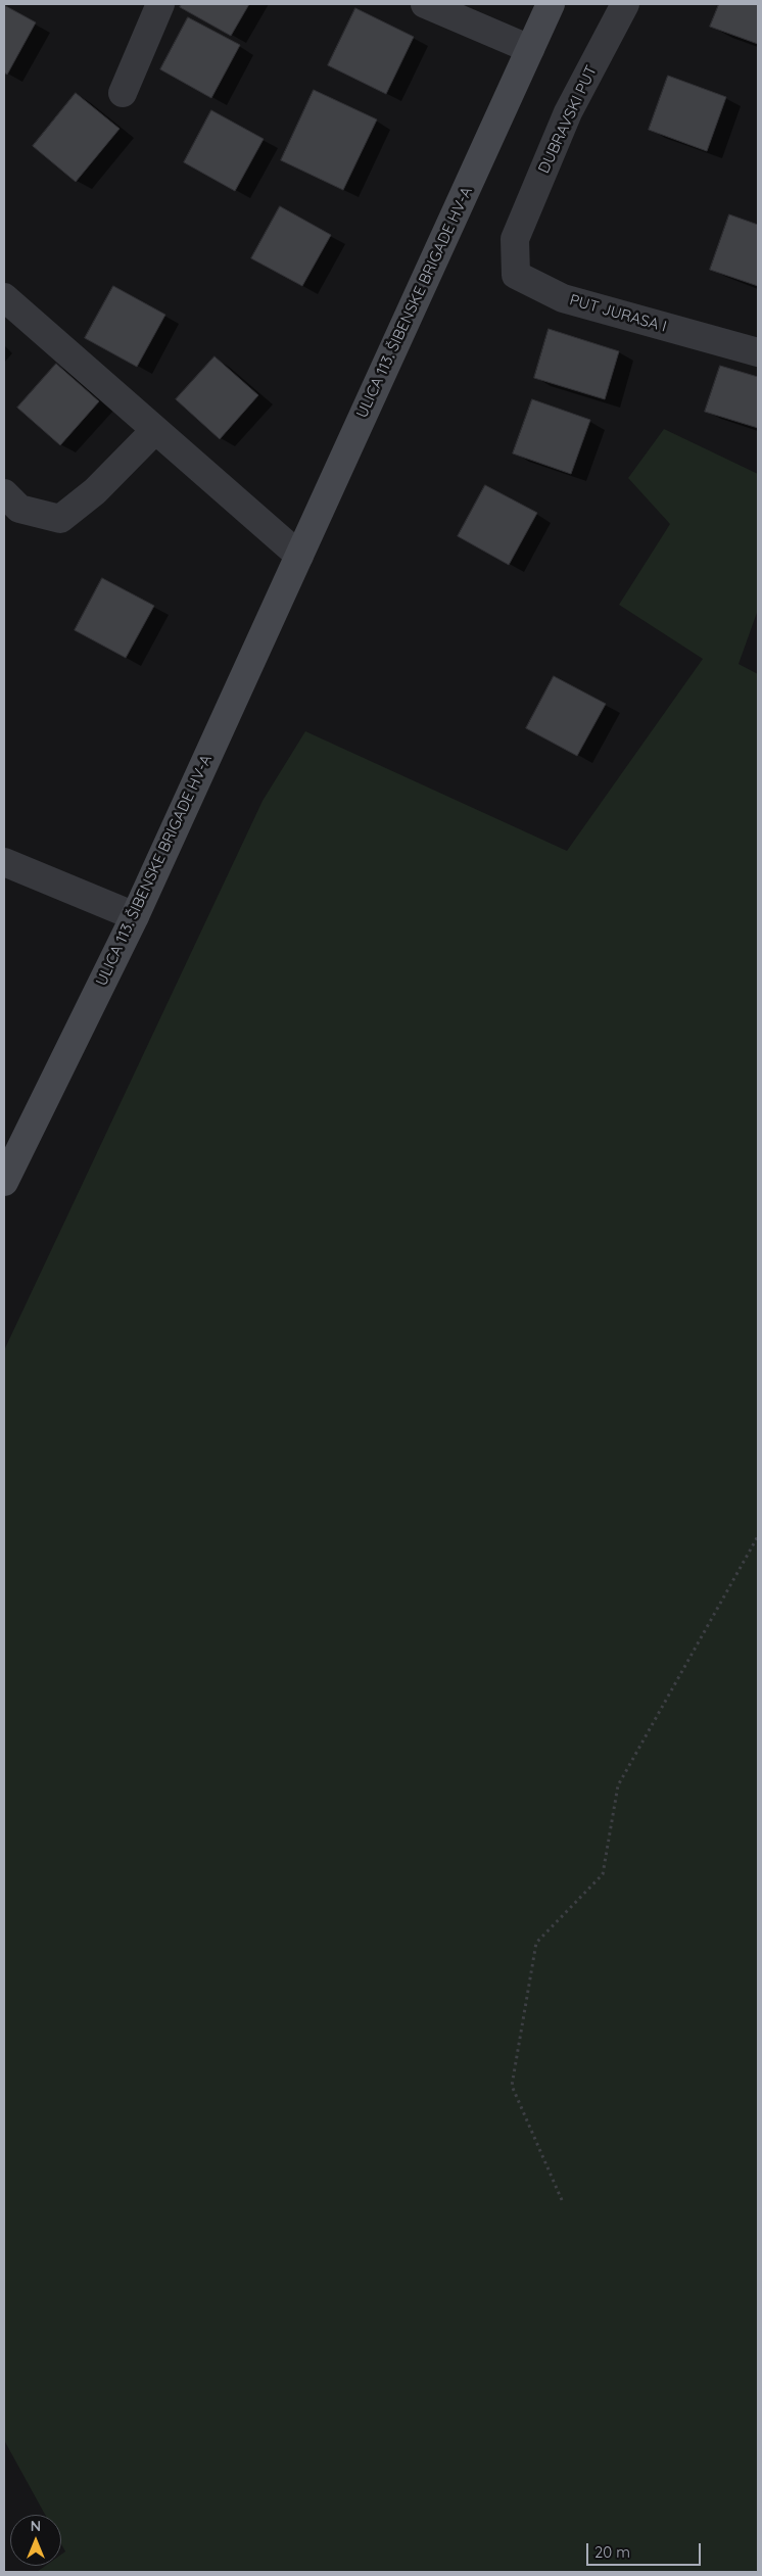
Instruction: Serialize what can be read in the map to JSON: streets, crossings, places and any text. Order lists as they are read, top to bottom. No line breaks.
{"streets":{"main road":["ULICA 113. ŠIBENSKE BRIGADE HV-A"],"street":["DUBRAVSKI PUT","PUT JURASA I"]},"crossings":[["DUBRAVSKI PUT","PUT JURASA I"]],"scale_bar":"20 m","north":"top"}
